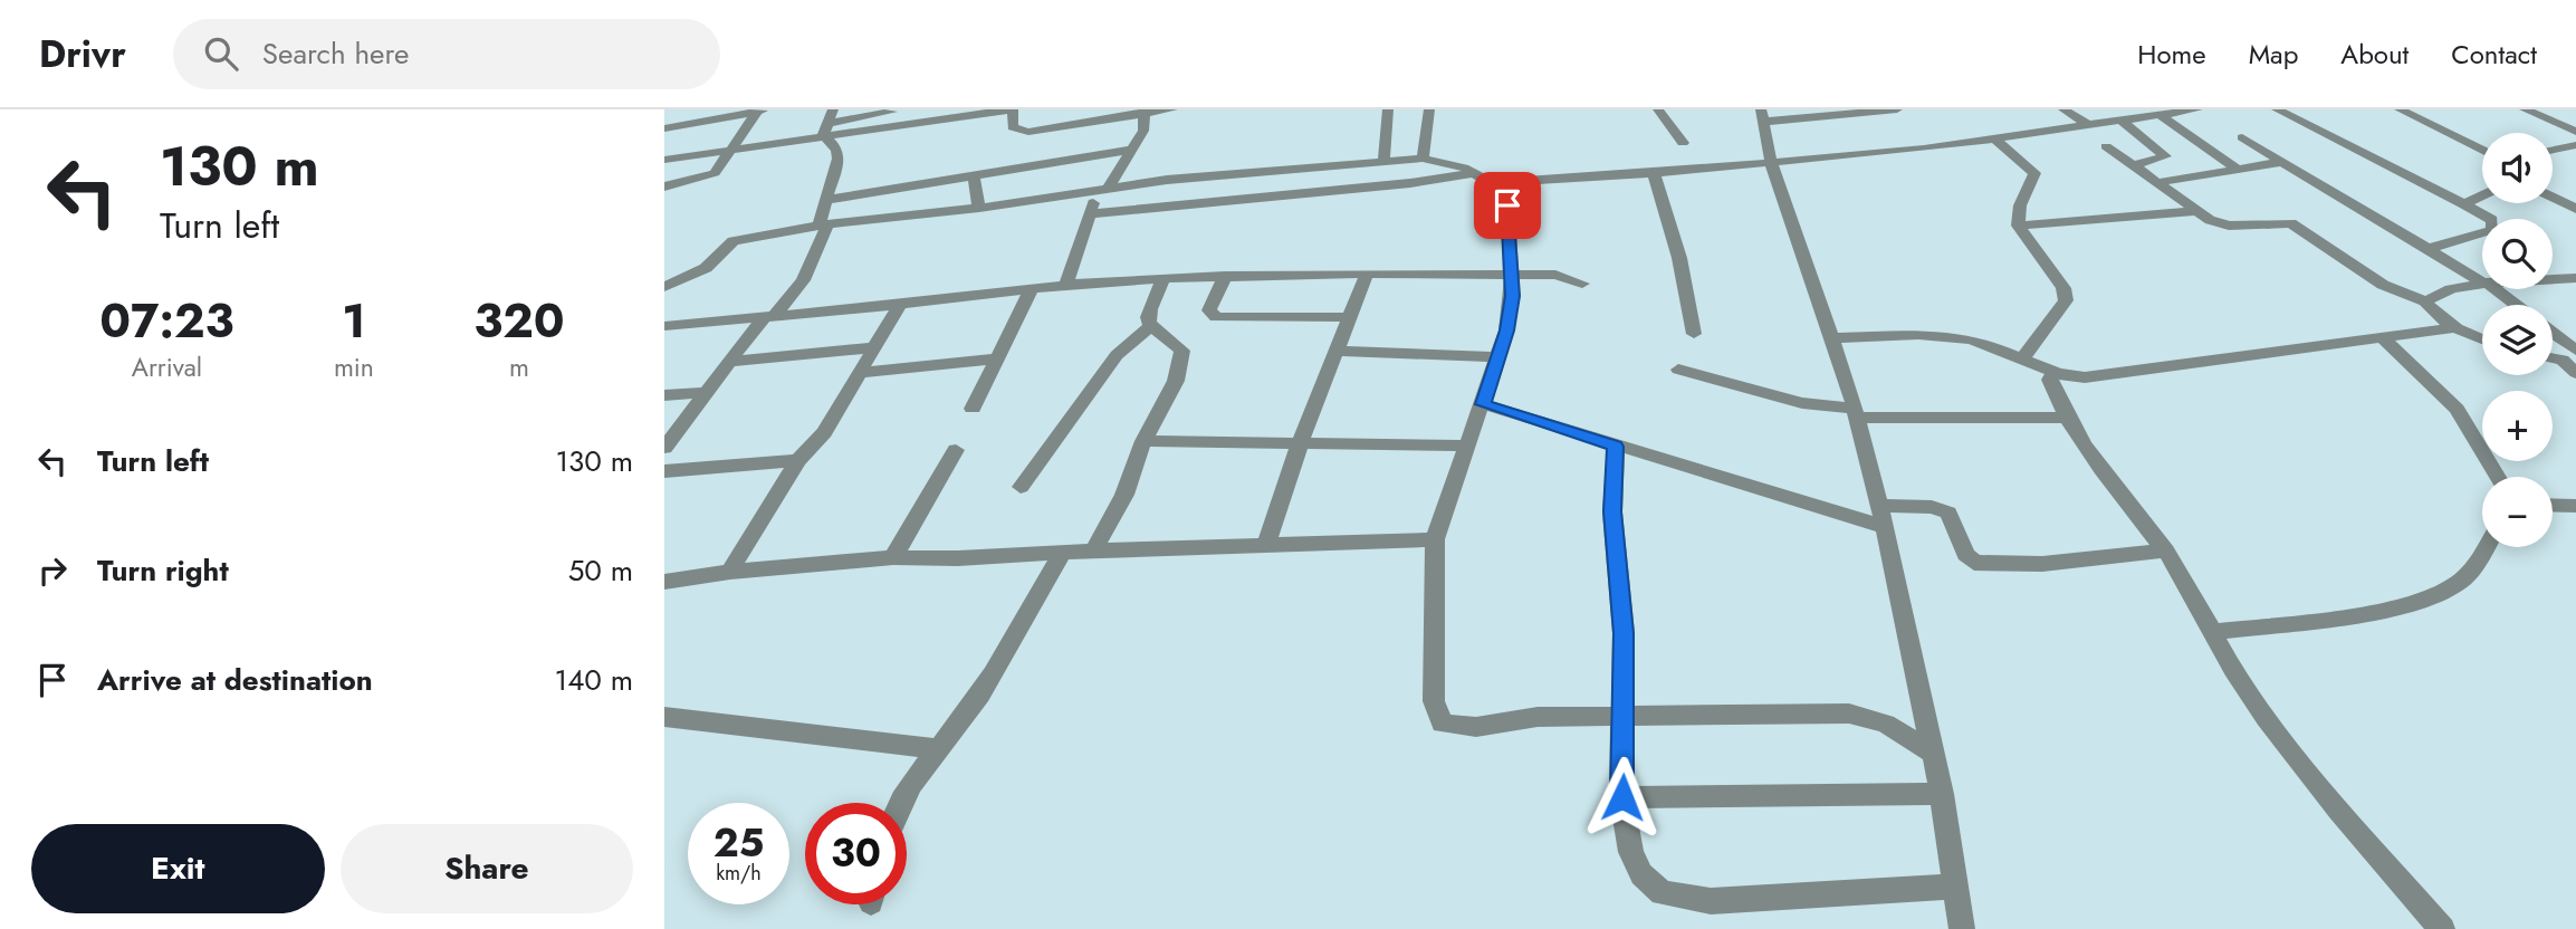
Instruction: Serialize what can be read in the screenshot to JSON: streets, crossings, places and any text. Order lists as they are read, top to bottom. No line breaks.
{"page":{"header":"Drivr","search":"Search here","nav":["Home","Map","About","Contact"],"turn":["130 m","Turn left"],"map_buttons":["+","−"],"eta":["07:23","Arrival","1","min","320","m"],"list":[{"name":"Turn left","value":"130 m"},{"name":"Turn right","value":"50 m"},{"name":"Arrive at destination","value":"140 m"}],"speed":"25 km/h","limit":"30","buttons":["Exit","Share"]}}
